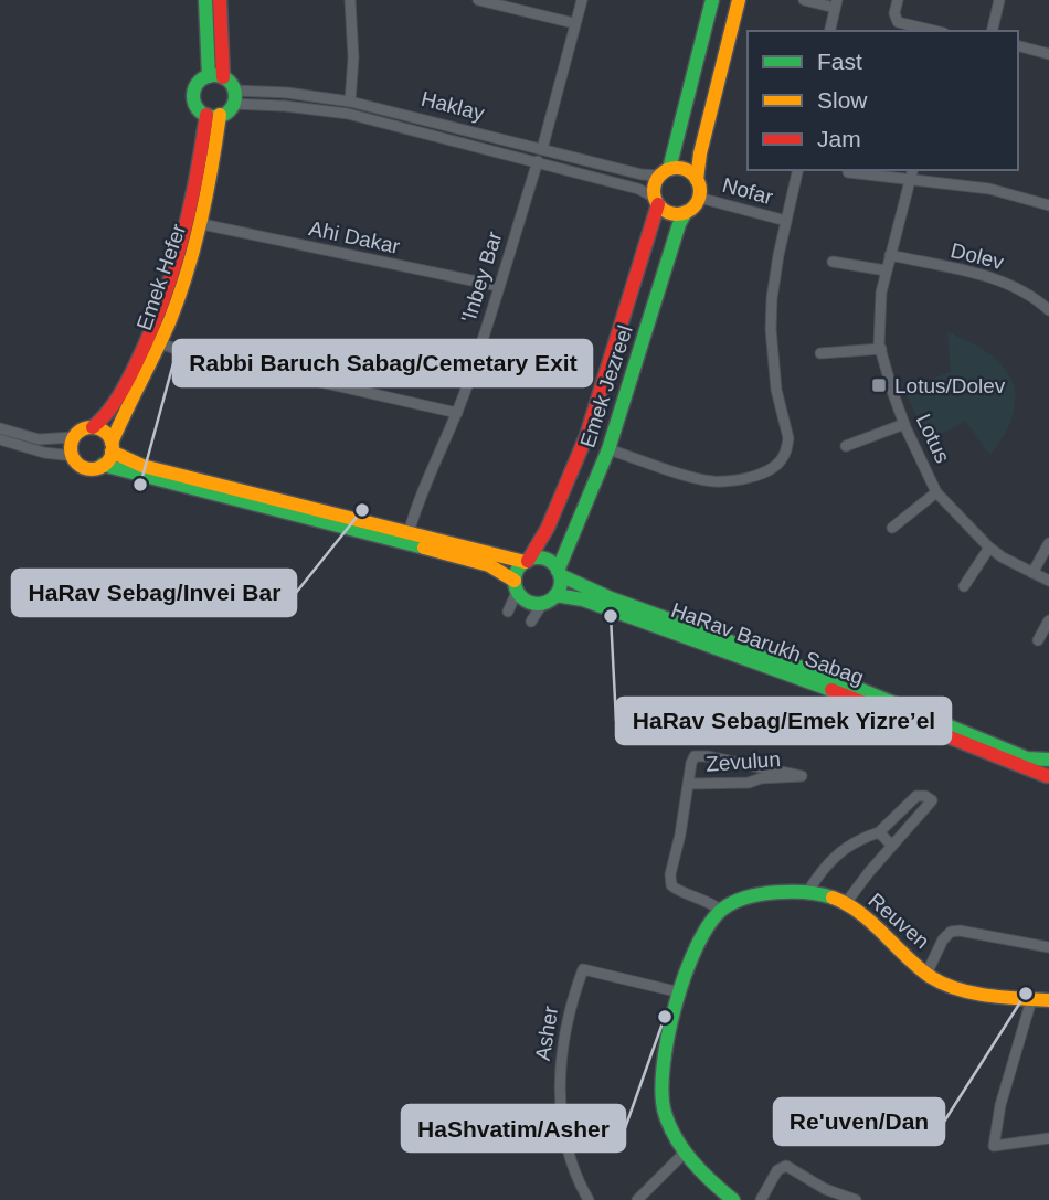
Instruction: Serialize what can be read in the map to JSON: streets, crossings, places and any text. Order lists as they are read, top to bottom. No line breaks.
{"streets":{"street":["Haklay","Nofar","Ahi Dakar","Dolev","Emek Hefer","'Inbey Bar","Emek Jezreel","Lotus","HaRav Barukh Sabag","Zevulun","Reuven","Asher"]},"crossings":[["Haklay","Nofar"],["Haklay","Emek Hefer"],["Haklay","'Inbey Bar"],["Haklay","Emek Jezreel"],["Nofar","Emek Jezreel"],["Ahi Dakar","Emek Hefer"],["Ahi Dakar","'Inbey Bar"],["Dolev","Lotus"],["Emek Jezreel","HaRav Barukh Sabag"],["Zevulun","Reuven"]],"places":{"transit":["Lotus/Dolev"],"other":["Rabbi Baruch Sabag/Cemetary Exit","HaRav Sebag/Invei Bar","HaRav Sebag/Emek Yizre’el","Re'uven/Dan","HaShvatim/Asher"]},"legend":["Fast","Slow","Jam"]}
